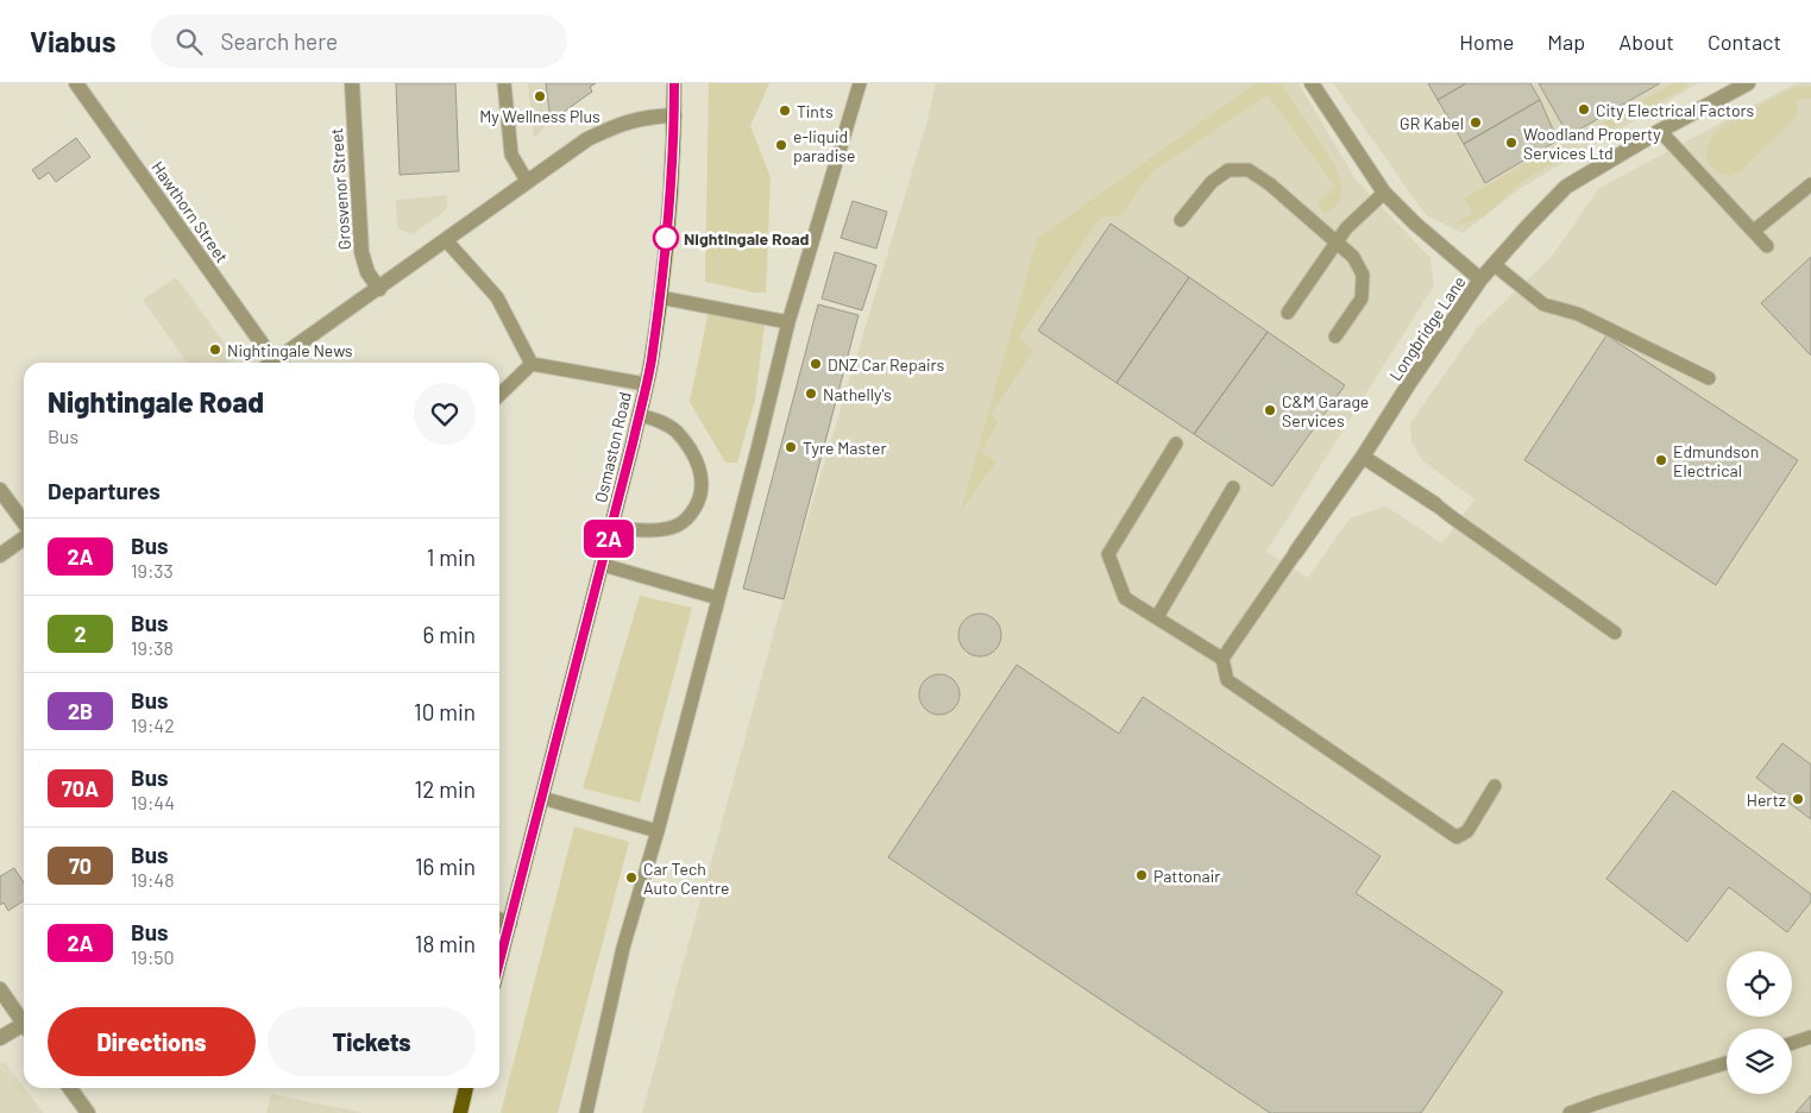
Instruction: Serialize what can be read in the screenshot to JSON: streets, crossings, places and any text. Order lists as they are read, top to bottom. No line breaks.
{"streets":{"main road":["Osmaston Road"],"street":["Grosvenor Street","Hawthorn Street","Longbridge Lane"]},"places":["My Wellness Plus","City Electrical Factors","Tints","GR Kabel","Woodland Property Services Ltd","e-liquid paradise","Nightingale Road","Nightingale News","DNZ Car Repairs","Nathelly's","C&M Garage Services","Tyre Master","Edmundson Electrical","Hertz","Pattonair","Car Tech Auto Centre"],"lines":["bus line 2A"],"page":{"header":"Viabus","search":"Search here","nav":["Home","Map","About","Contact"],"on_map":"2A","heading":[["Nightingale Road","Bus"],"Departures"],"list":[{"mark":"2A","name":"Bus","note":"19:33","value":"1 min"},{"mark":"2","name":"Bus","note":"19:38","value":"6 min"},{"mark":"2B","name":"Bus","note":"19:42","value":"10 min"},{"mark":"70A","name":"Bus","note":"19:44","value":"12 min"},{"mark":"70","name":"Bus","note":"19:48","value":"16 min"},{"mark":"2A","name":"Bus","note":"19:50","value":"18 min"}],"buttons":["Directions","Tickets"]}}
